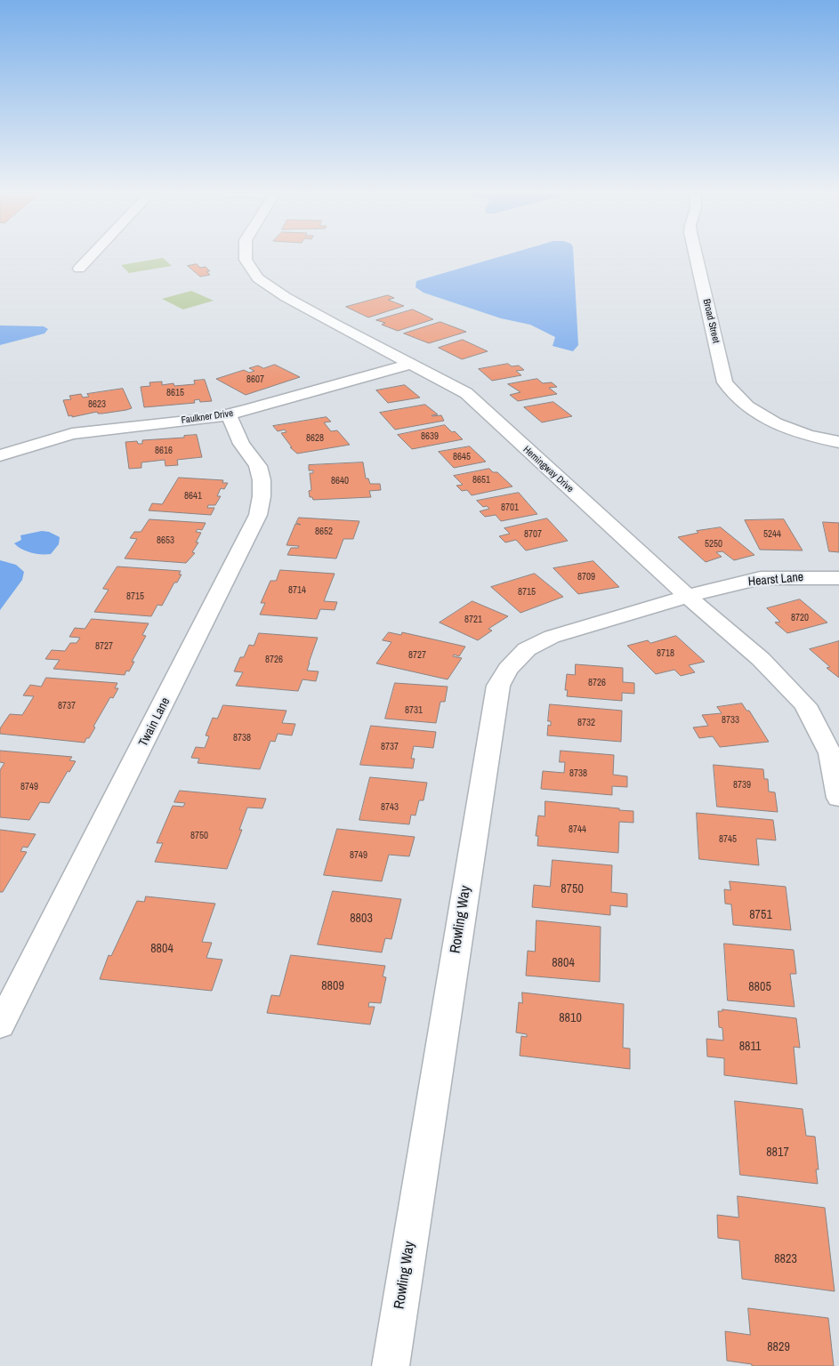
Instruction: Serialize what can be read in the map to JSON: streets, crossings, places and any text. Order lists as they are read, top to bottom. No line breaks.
{"streets":{"street":["Broad Street","Faulkner Drive","Hemingway Drive","Hearst Lane","Twain Lane","Rowling Way"]},"crossings":[["Faulkner Drive","Hemingway Drive"],["Faulkner Drive","Twain Lane"],["Hemingway Drive","Hearst Lane"],["Hemingway Drive","Rowling Way"],["Hearst Lane","Rowling Way"]],"house_numbers":["8607","8615","8623","8639","8628","8616","8645","8651","8640","8641","8701","8652","8707","5244","8653","5250","8709","8714","8715","8715","8720","8721","8727","8718","8727","8726","8726","8737","8731","8733","8732","8738","8737","8738","8739","8749","8743","8744","8750","8745","8749","8750","8751","8803","8804","8804","8809","8805","8810","8811","8817","8823","8829"]}
